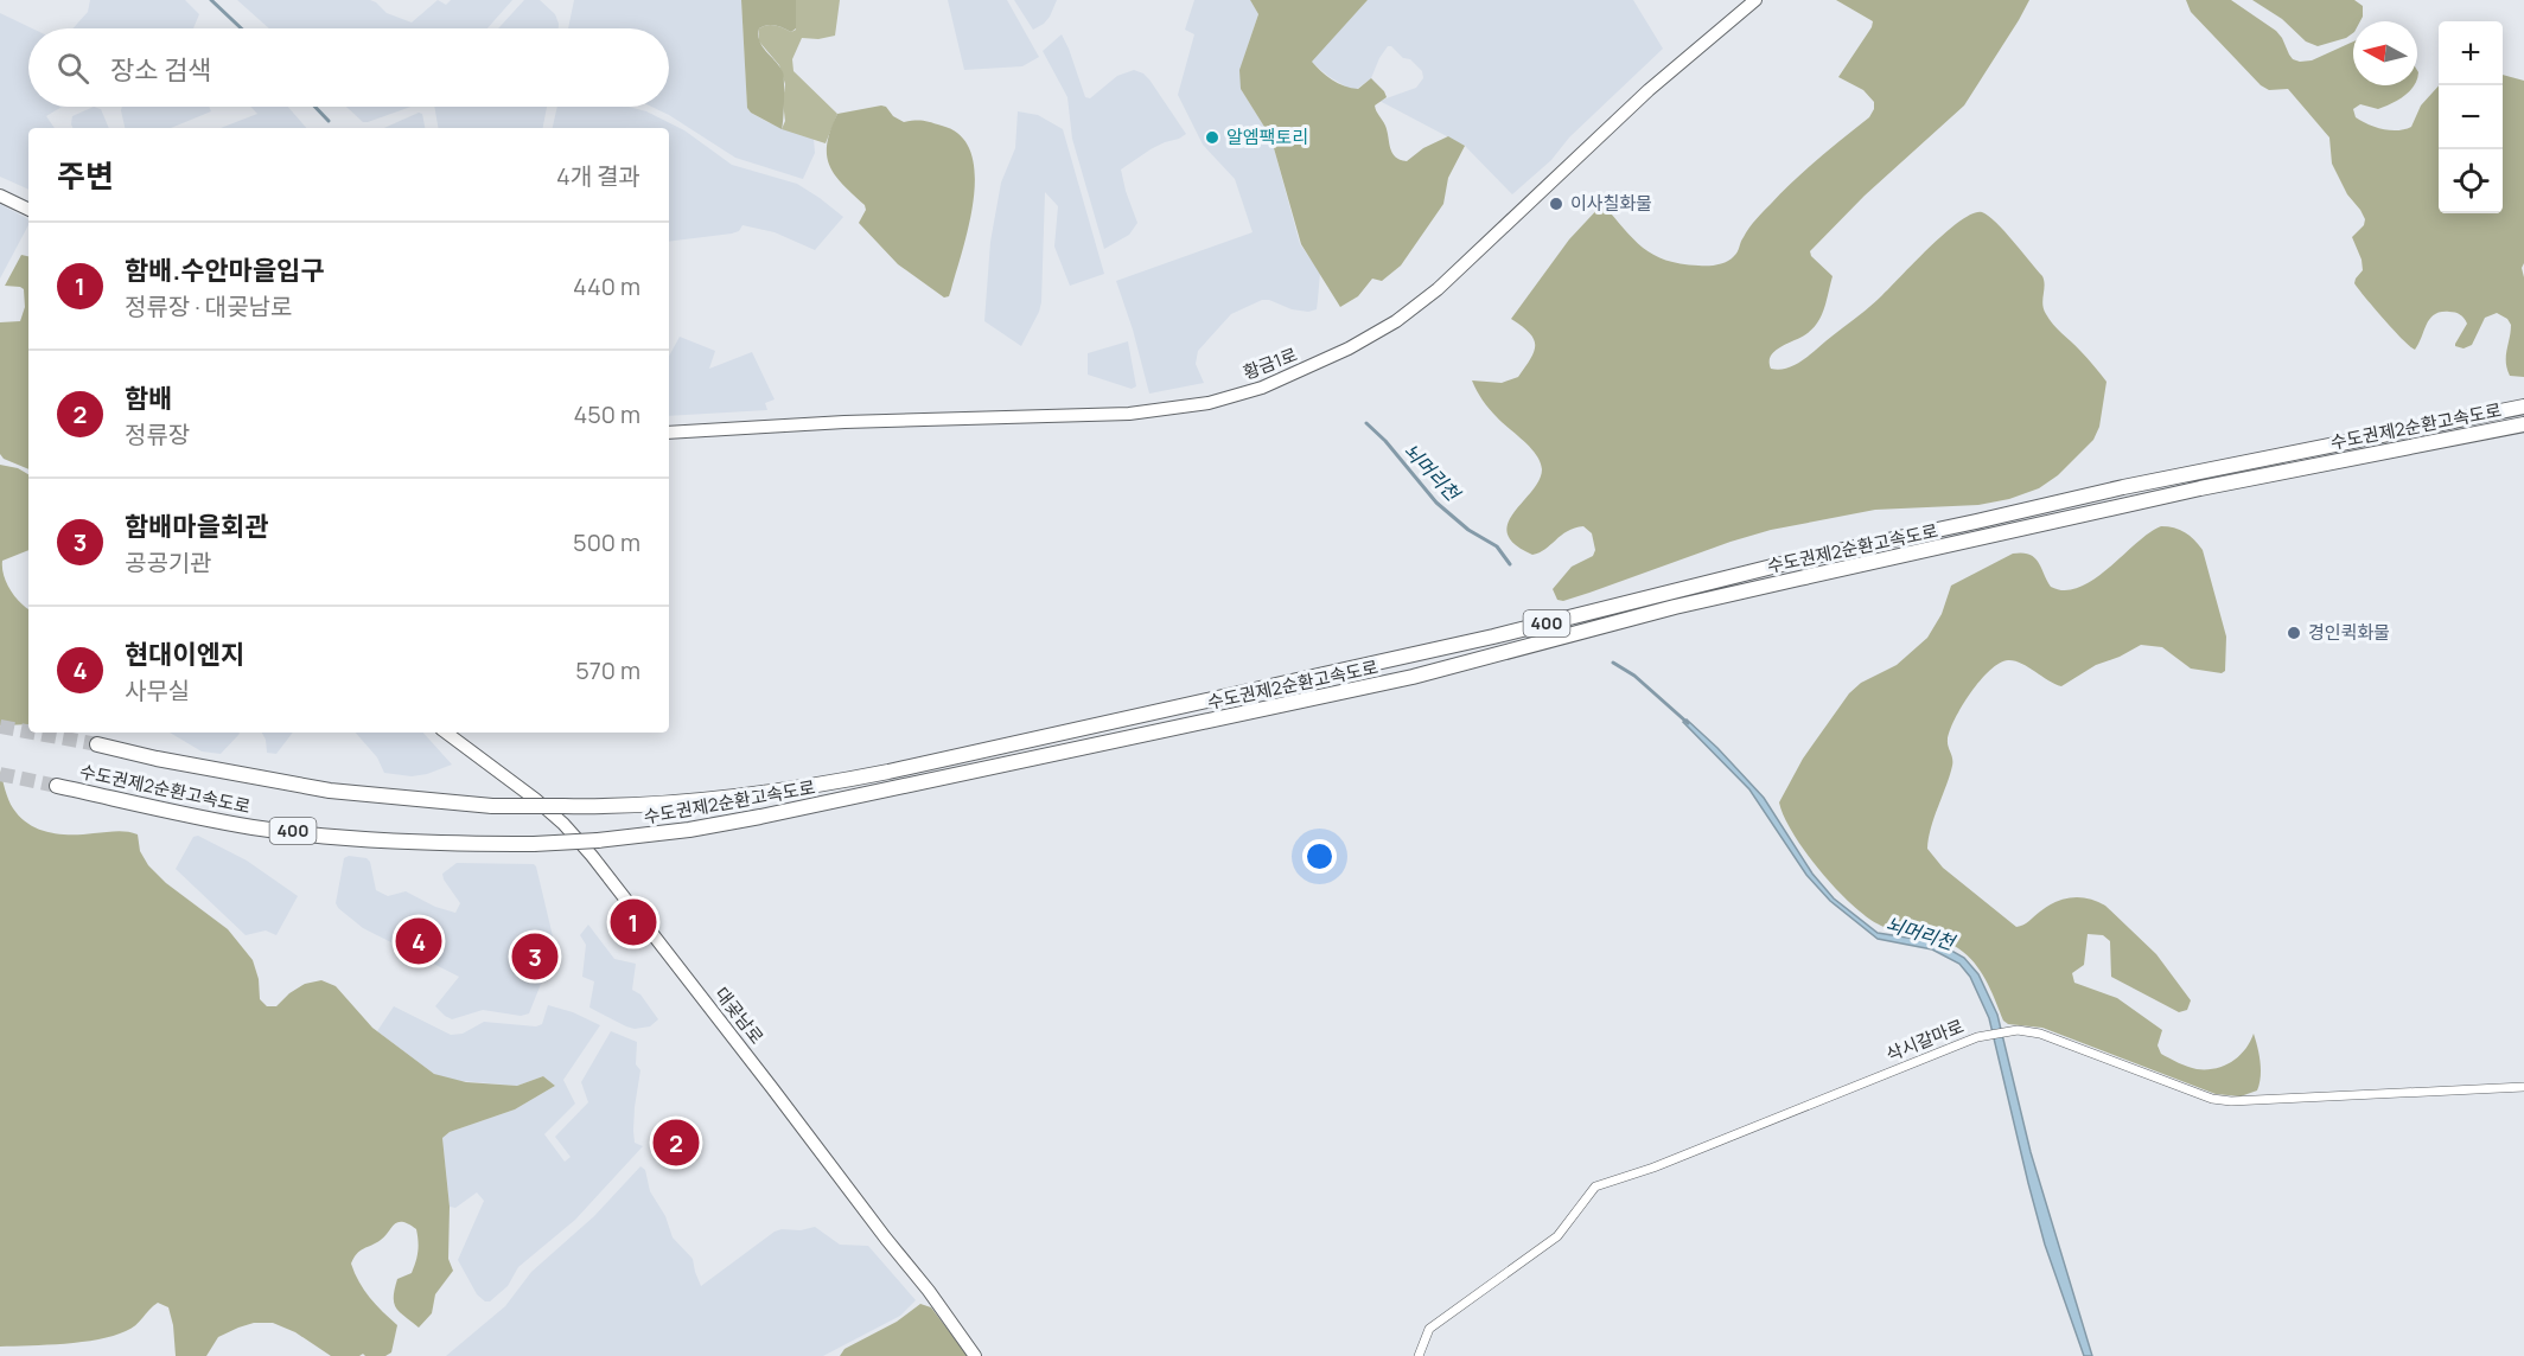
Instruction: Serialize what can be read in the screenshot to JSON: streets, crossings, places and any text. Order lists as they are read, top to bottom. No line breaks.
{"streets":{"highway":["수도권제2순환고속도로","400"],"street":["황금1로","대곶남로","삭시갈마로"]},"water":["뇌머리천"],"places":["알엠팩토리","이사칠화물","경인퀵화물"],"north":"left","page":{"map_buttons":["+","−"],"search":"장소 검색","heading":["주변","4개 결과"],"list":[{"mark":"1","name":"함배.수안마을입구","note":"정류장 · 대곶남로","value":"440 m"},{"mark":"2","name":"함배","note":"정류장","value":"450 m"},{"mark":"3","name":"함배마을회관","note":"공공기관","value":"500 m"},{"mark":"4","name":"현대이엔지","note":"사무실","value":"570 m"}],"pins":["1","4","3","2"]}}
